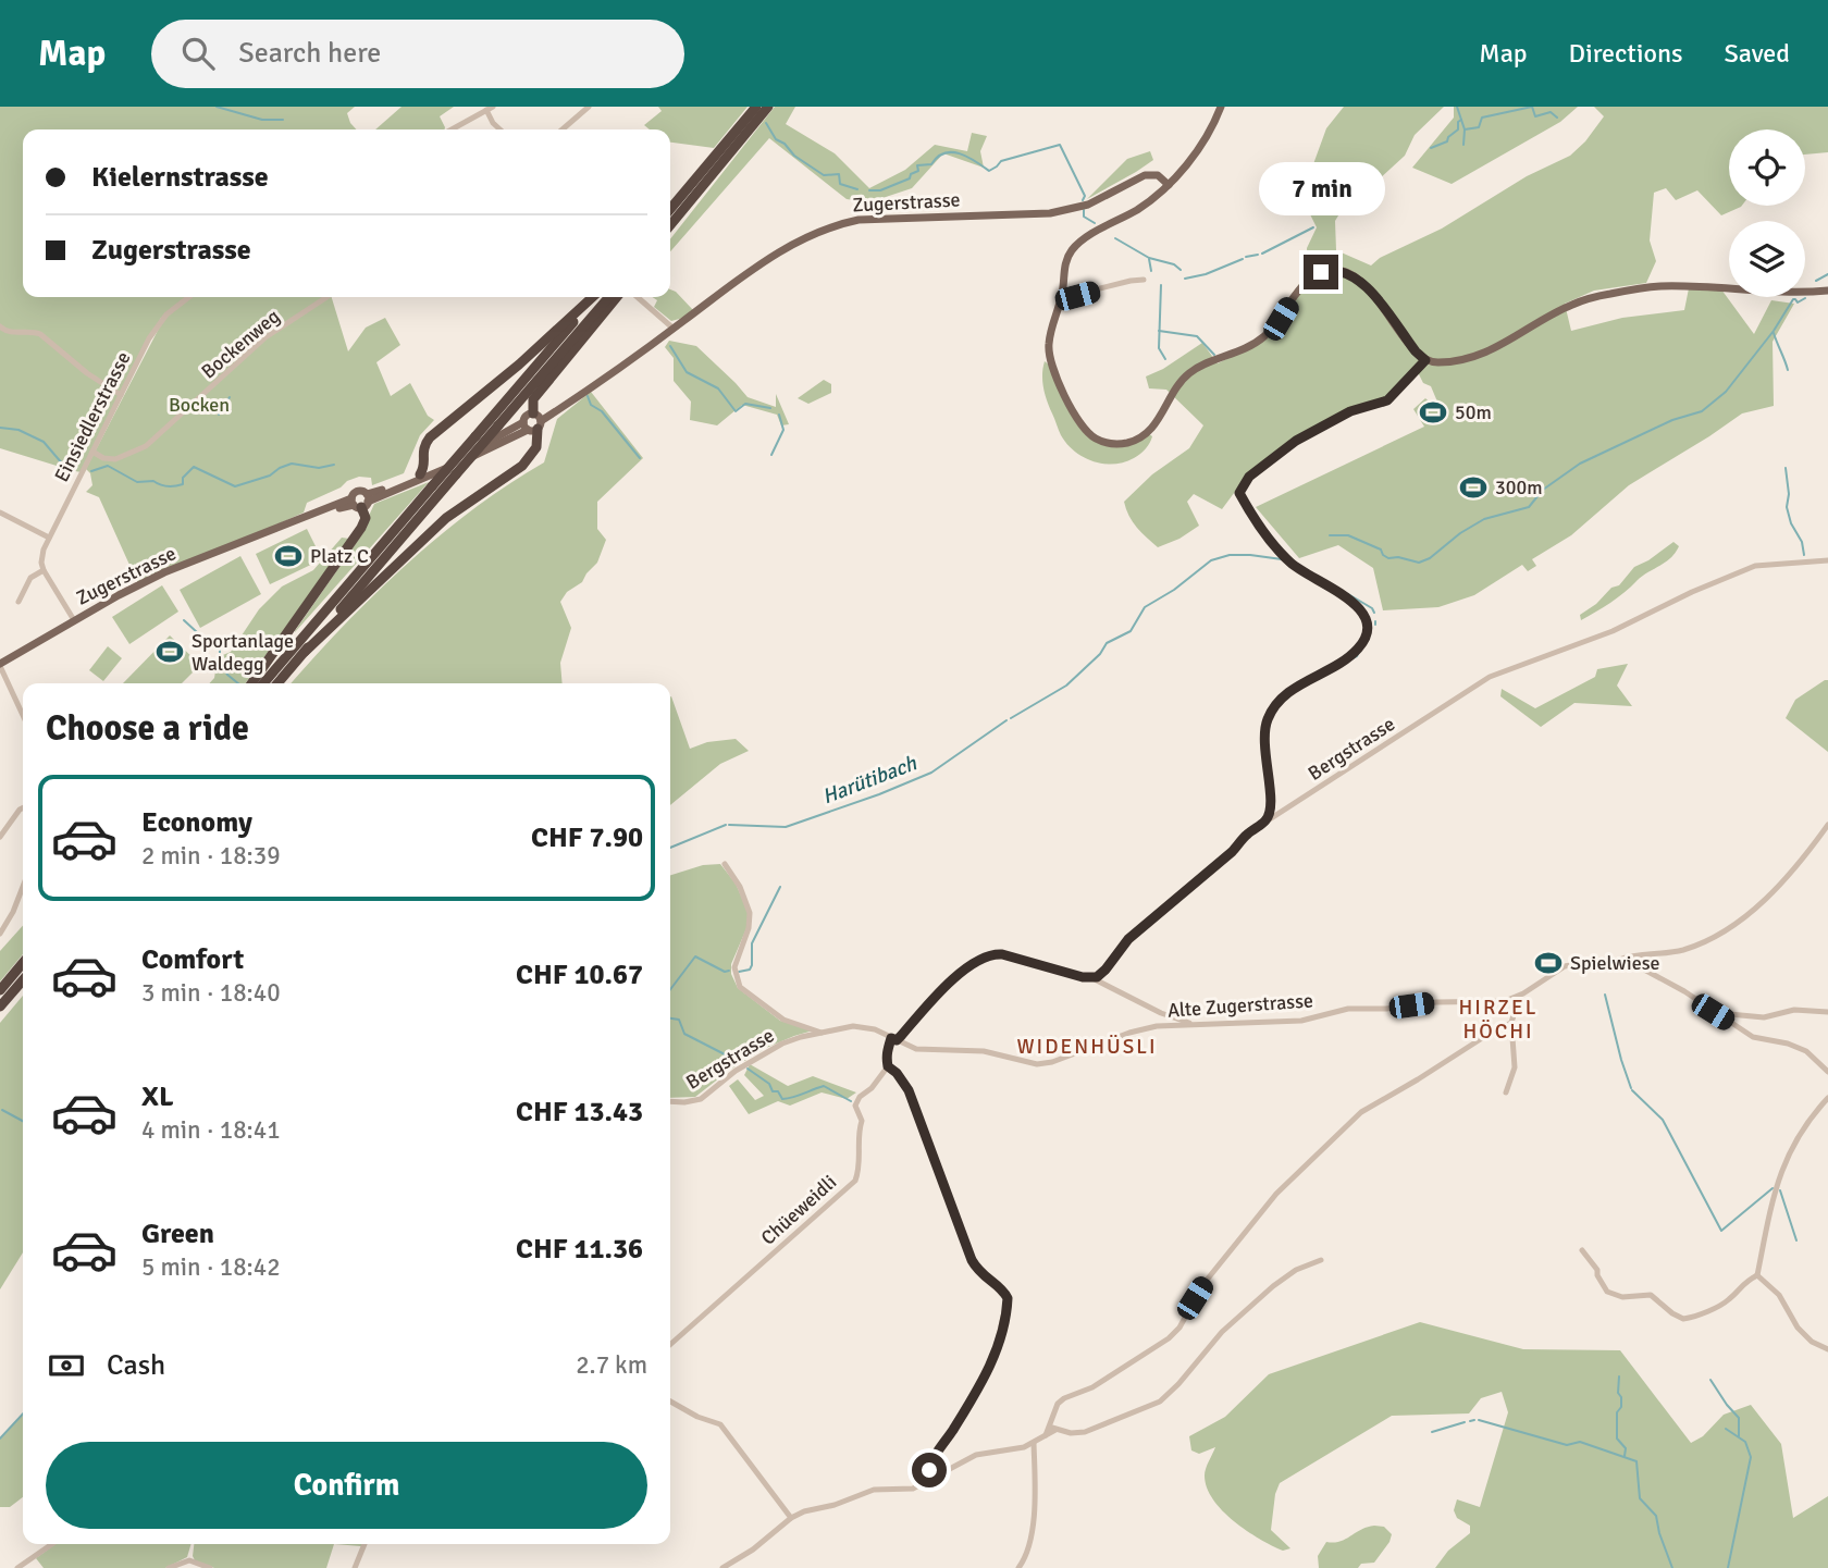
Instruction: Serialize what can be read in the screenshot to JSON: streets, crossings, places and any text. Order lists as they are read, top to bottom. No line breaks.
{"streets":{"main road":["Zugerstrasse"],"street":["Bockenweg","Einsiedlerstrasse","Bergstrasse","Alte Zugerstrasse","Chüeweidli"]},"crossings":[["Bockenweg","Einsiedlerstrasse"],["Bergstrasse","Alte Zugerstrasse"]],"districts":["HIRZEL HÖCHI","WIDENHÜSLI"],"water":["Harütibach"],"parks":["Bocken"],"places":{"sports":["50m","300m","Platz C","Sportanlage Waldegg","Spielwiese"]},"page":{"header":"Map","search":"Search here","nav":["Map","Directions","Saved"],"banner":["Kielernstrasse","Zugerstrasse"],"bubble":"7 min","heading":"Choose a ride","list":[{"name":"Economy","note":"2 min · 18:39","value":"CHF 7.90"},{"name":"Comfort","note":"3 min · 18:40","value":"CHF 10.67"},{"name":"XL","note":"4 min · 18:41","value":"CHF 13.43"},{"name":"Green","note":"5 min · 18:42","value":"CHF 11.36"}],"pay":["Cash","2.7 km"],"buttons":"Confirm"}}
